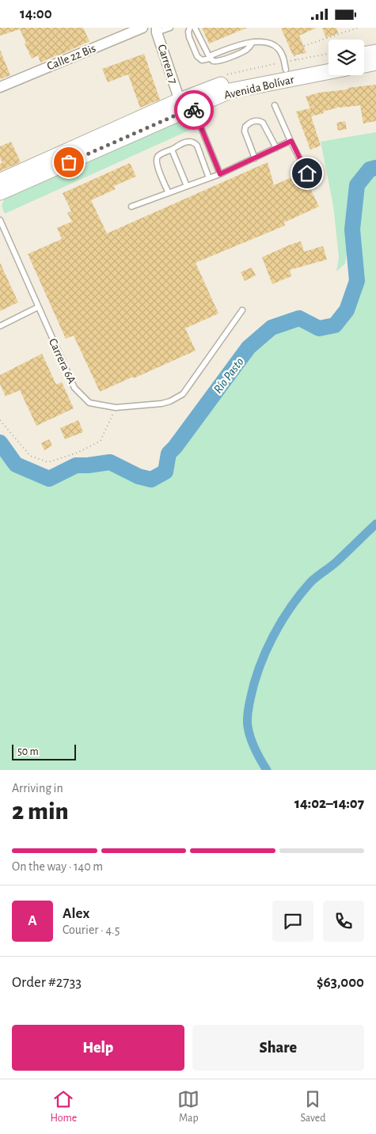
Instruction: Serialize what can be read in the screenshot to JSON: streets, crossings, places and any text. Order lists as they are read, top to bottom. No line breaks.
{"streets":{"main road":["Avenida Bolívar"],"street":["Calle 22 Bis","Carrera 7"],"lane":["Carrera 6A"]},"crossings":[["Carrera 7","Avenida Bolívar"]],"water":["Río Pasto"],"scale_bar":"50 m","page":{"status":"14:00","scale":"50 m","heading":["2 min","Arriving in","14:02–14:07"],"panel":["Alex","Courier · 4.5","Order #2733","$63,000"],"bar":"On the way · 140 m","round":"A","buttons":["Help","Share"],"tabs":["Home","Map","Saved"]}}
